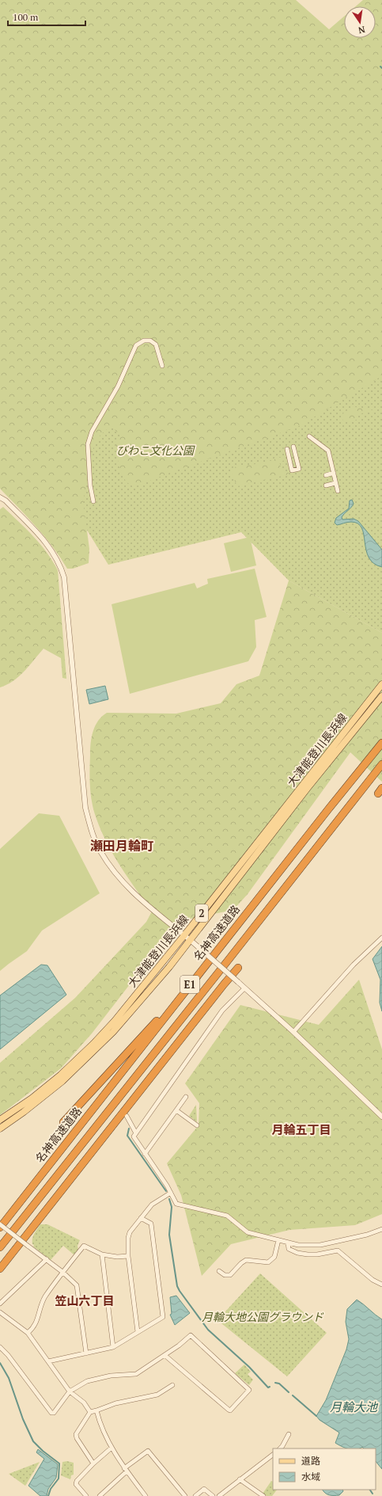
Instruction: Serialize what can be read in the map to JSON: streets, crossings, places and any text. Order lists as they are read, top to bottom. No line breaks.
{"streets":{"highway":["名神高速道路","E1"],"main road":["大津能登川長浜線","2"]},"districts":["瀬田月輪町","月輪五丁目","笠山六丁目"],"water":["月輪大池"],"parks":["びわこ文化公園","月輪大地公園グラウンド"],"legend":["道路","水域"],"scale_bar":"100 m","north":"bottom"}
